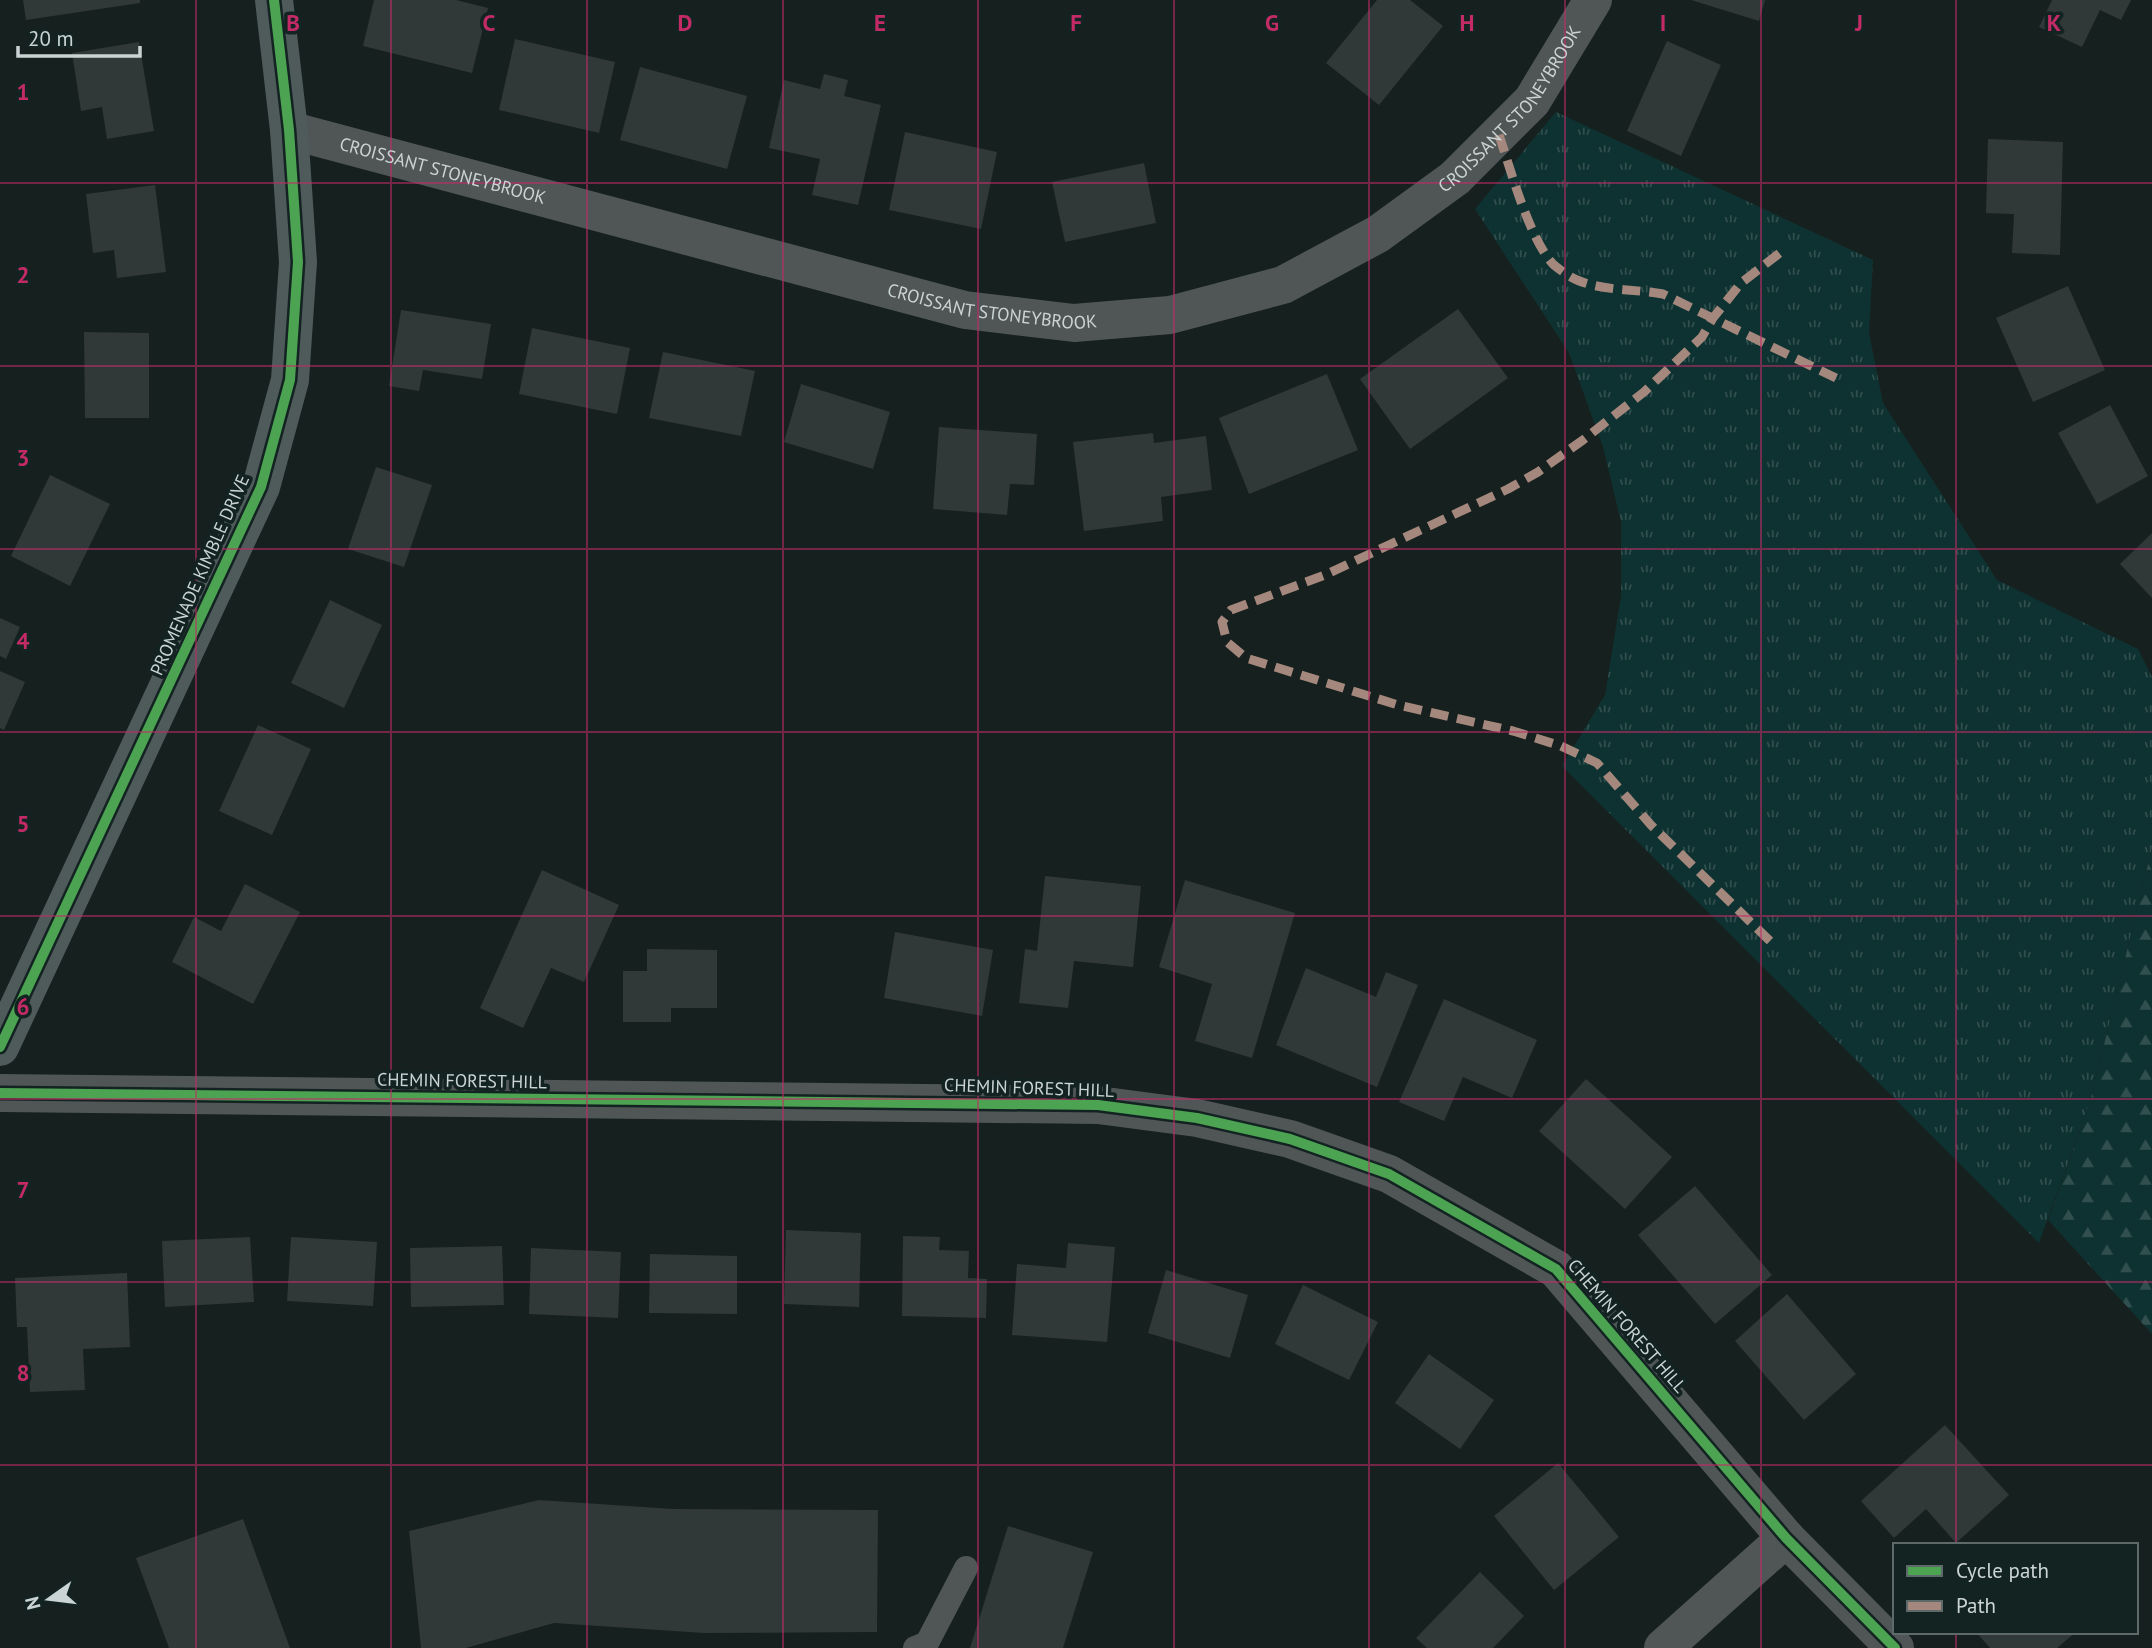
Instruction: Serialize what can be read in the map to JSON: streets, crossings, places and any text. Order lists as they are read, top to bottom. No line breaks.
{"streets":{"street":["CROISSANT STONEYBROOK","PROMENADE KIMBLE DRIVE","CHEMIN FOREST HILL"]},"crossings":[["CROISSANT STONEYBROOK","PROMENADE KIMBLE DRIVE"]],"legend":["Cycle path","Path"],"scale_bar":"20 m","north":"left","grid":{"columns":["B","C","D","E","F","G","H","I","J","K"],"rows":["1","2","3","4","5","6","7","8"]}}
